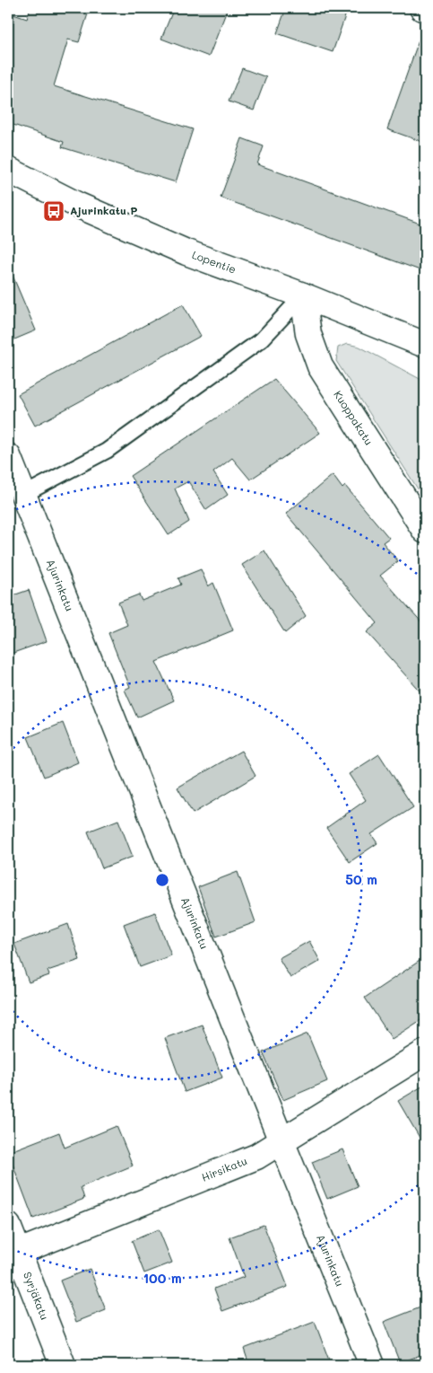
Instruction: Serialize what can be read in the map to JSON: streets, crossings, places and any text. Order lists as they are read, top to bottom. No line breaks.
{"streets":{"street":["Lopentie","Kuoppakatu","Ajurinkatu","Hirsikatu","Syrjäkatu"]},"crossings":[["Lopentie","Kuoppakatu"],["Ajurinkatu","Hirsikatu"],["Hirsikatu","Syrjäkatu"]],"places":{"bus stop":["Ajurinkatu P"]},"rings":["50 m","100 m"]}
